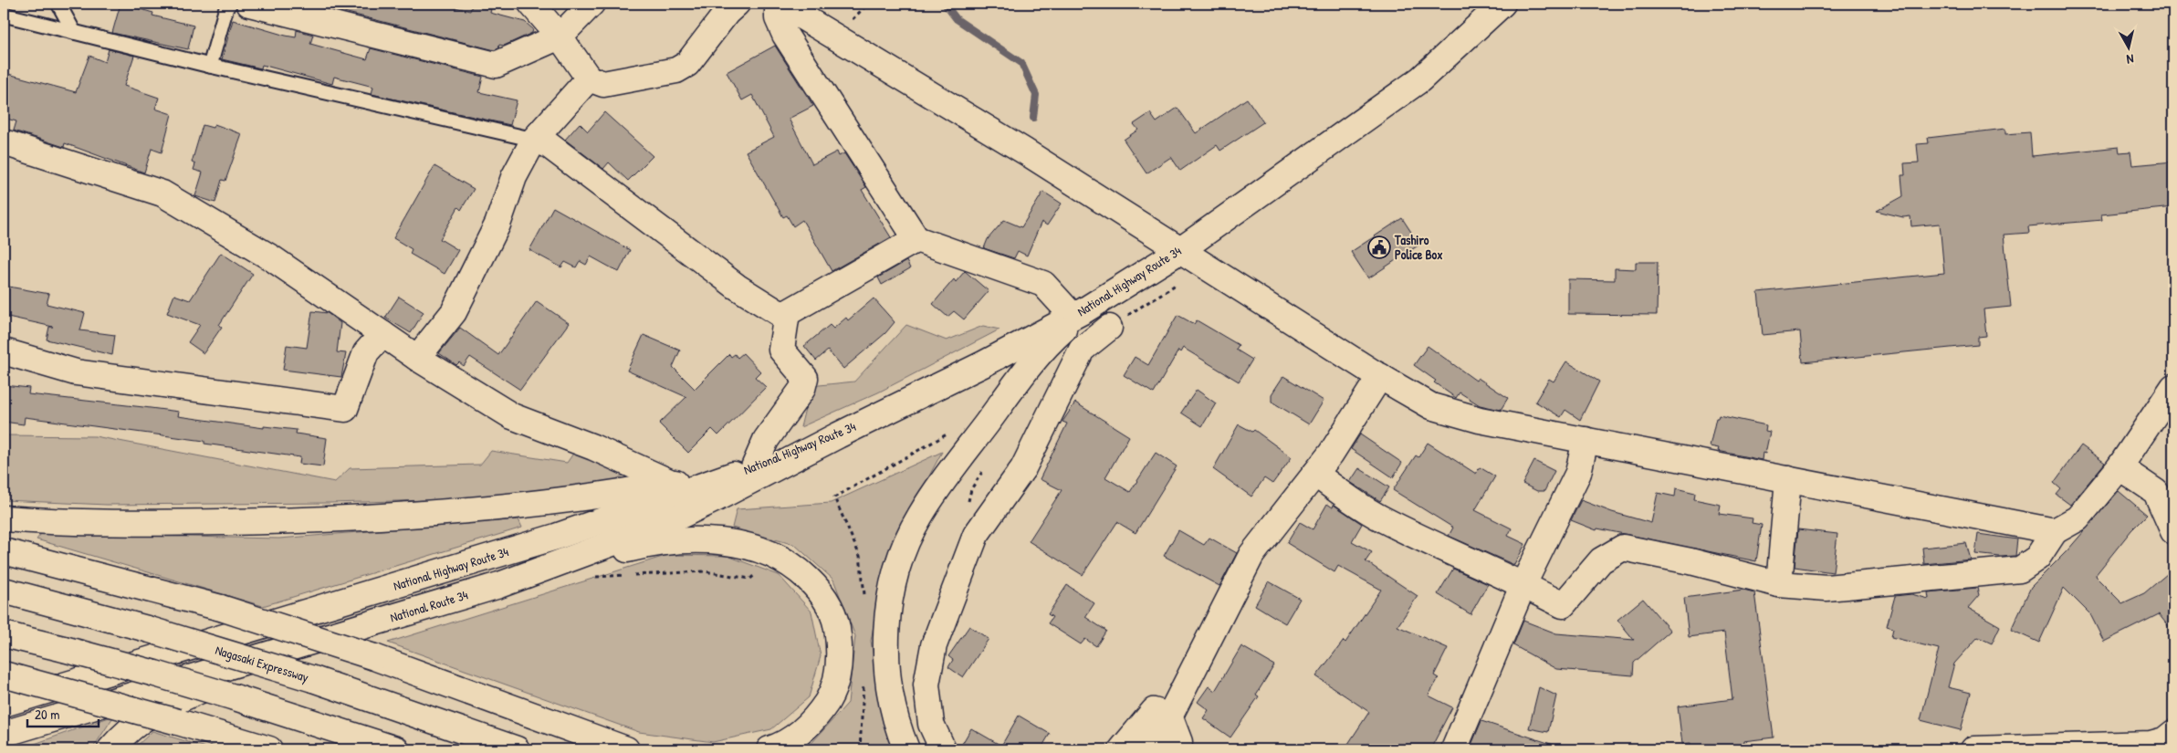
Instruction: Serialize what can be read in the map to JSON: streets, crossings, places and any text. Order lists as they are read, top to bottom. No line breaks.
{"streets":{"main road":["National Highway Route 34","National Route 34","Nagasaki Expressway"]},"crossings":[["National Highway Route 34","National Route 34"]],"places":{"public building":["Tashiro Police Box"]},"scale_bar":"20 m","north":"bottom"}
